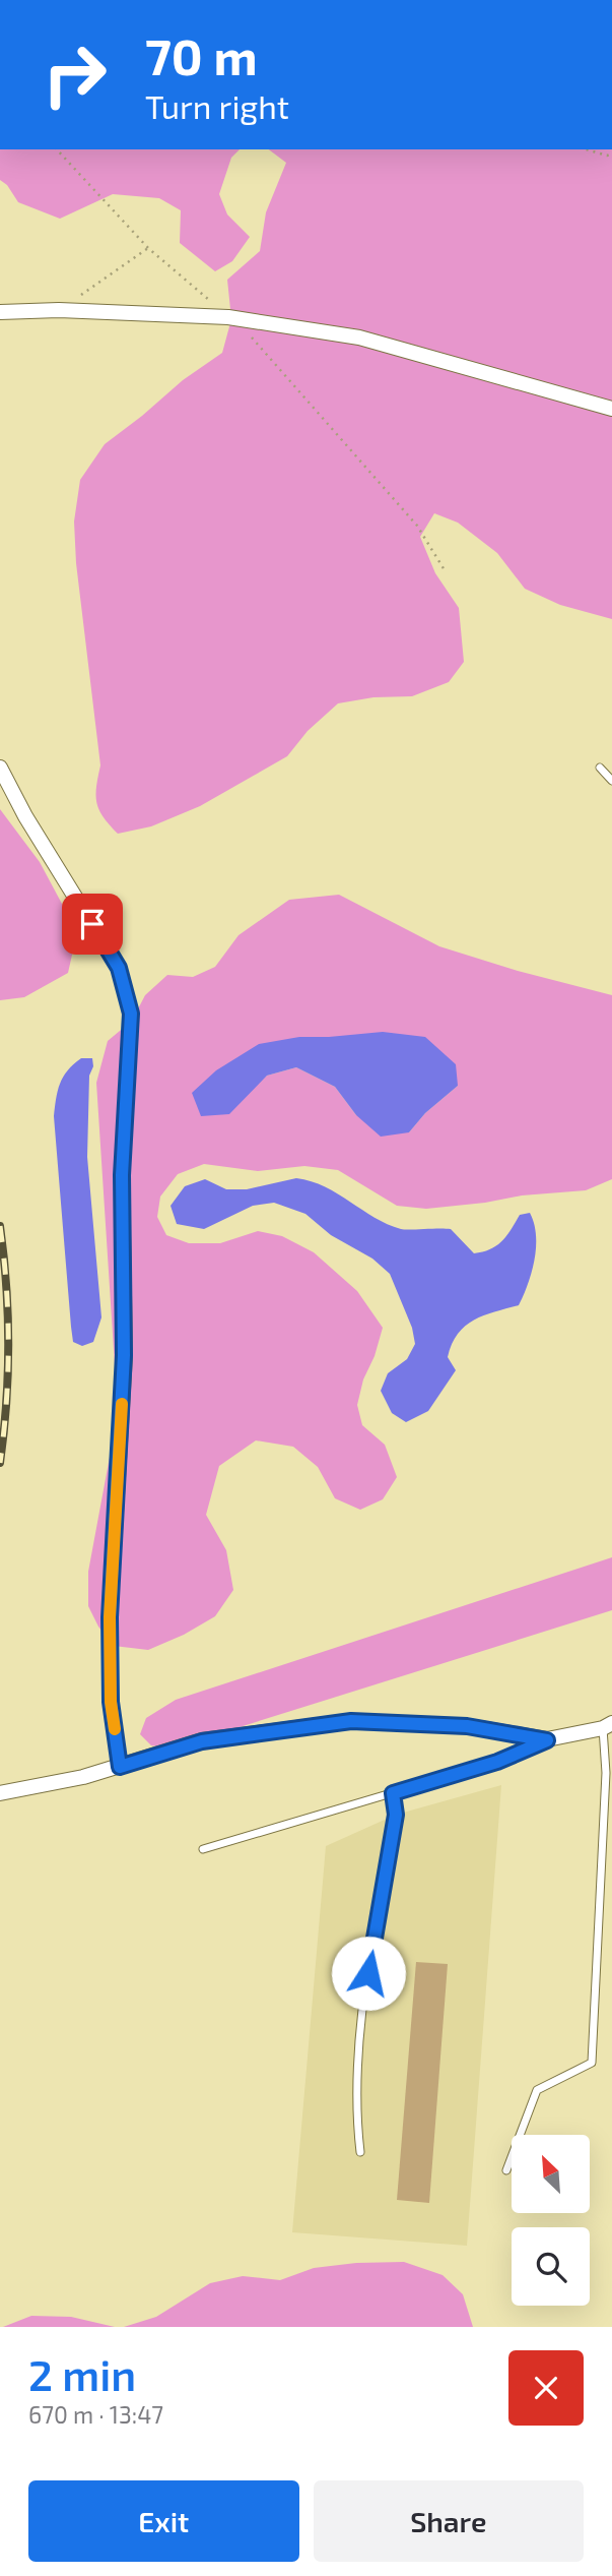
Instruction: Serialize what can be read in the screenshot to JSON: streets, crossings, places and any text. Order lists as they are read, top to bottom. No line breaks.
{"north":"top left","page":{"turn":["70 m","Turn right"],"heading":["2 min","670 m · 13:47"],"buttons":["Exit","Share"]}}
